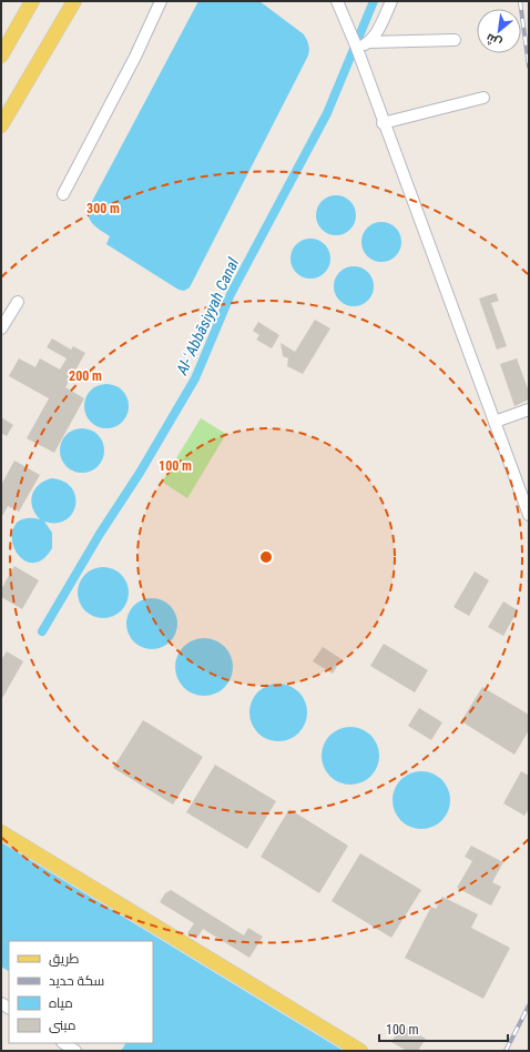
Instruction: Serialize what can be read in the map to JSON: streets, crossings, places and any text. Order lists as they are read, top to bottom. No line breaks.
{"water":["Al-ʿAbbāsiyyah Canal"],"legend":["طريق","سكة حديد","مياه","مبنى"],"scale_bar":"100 m","north":"bottom left","rings":["300 m","200 m","100 m"]}
